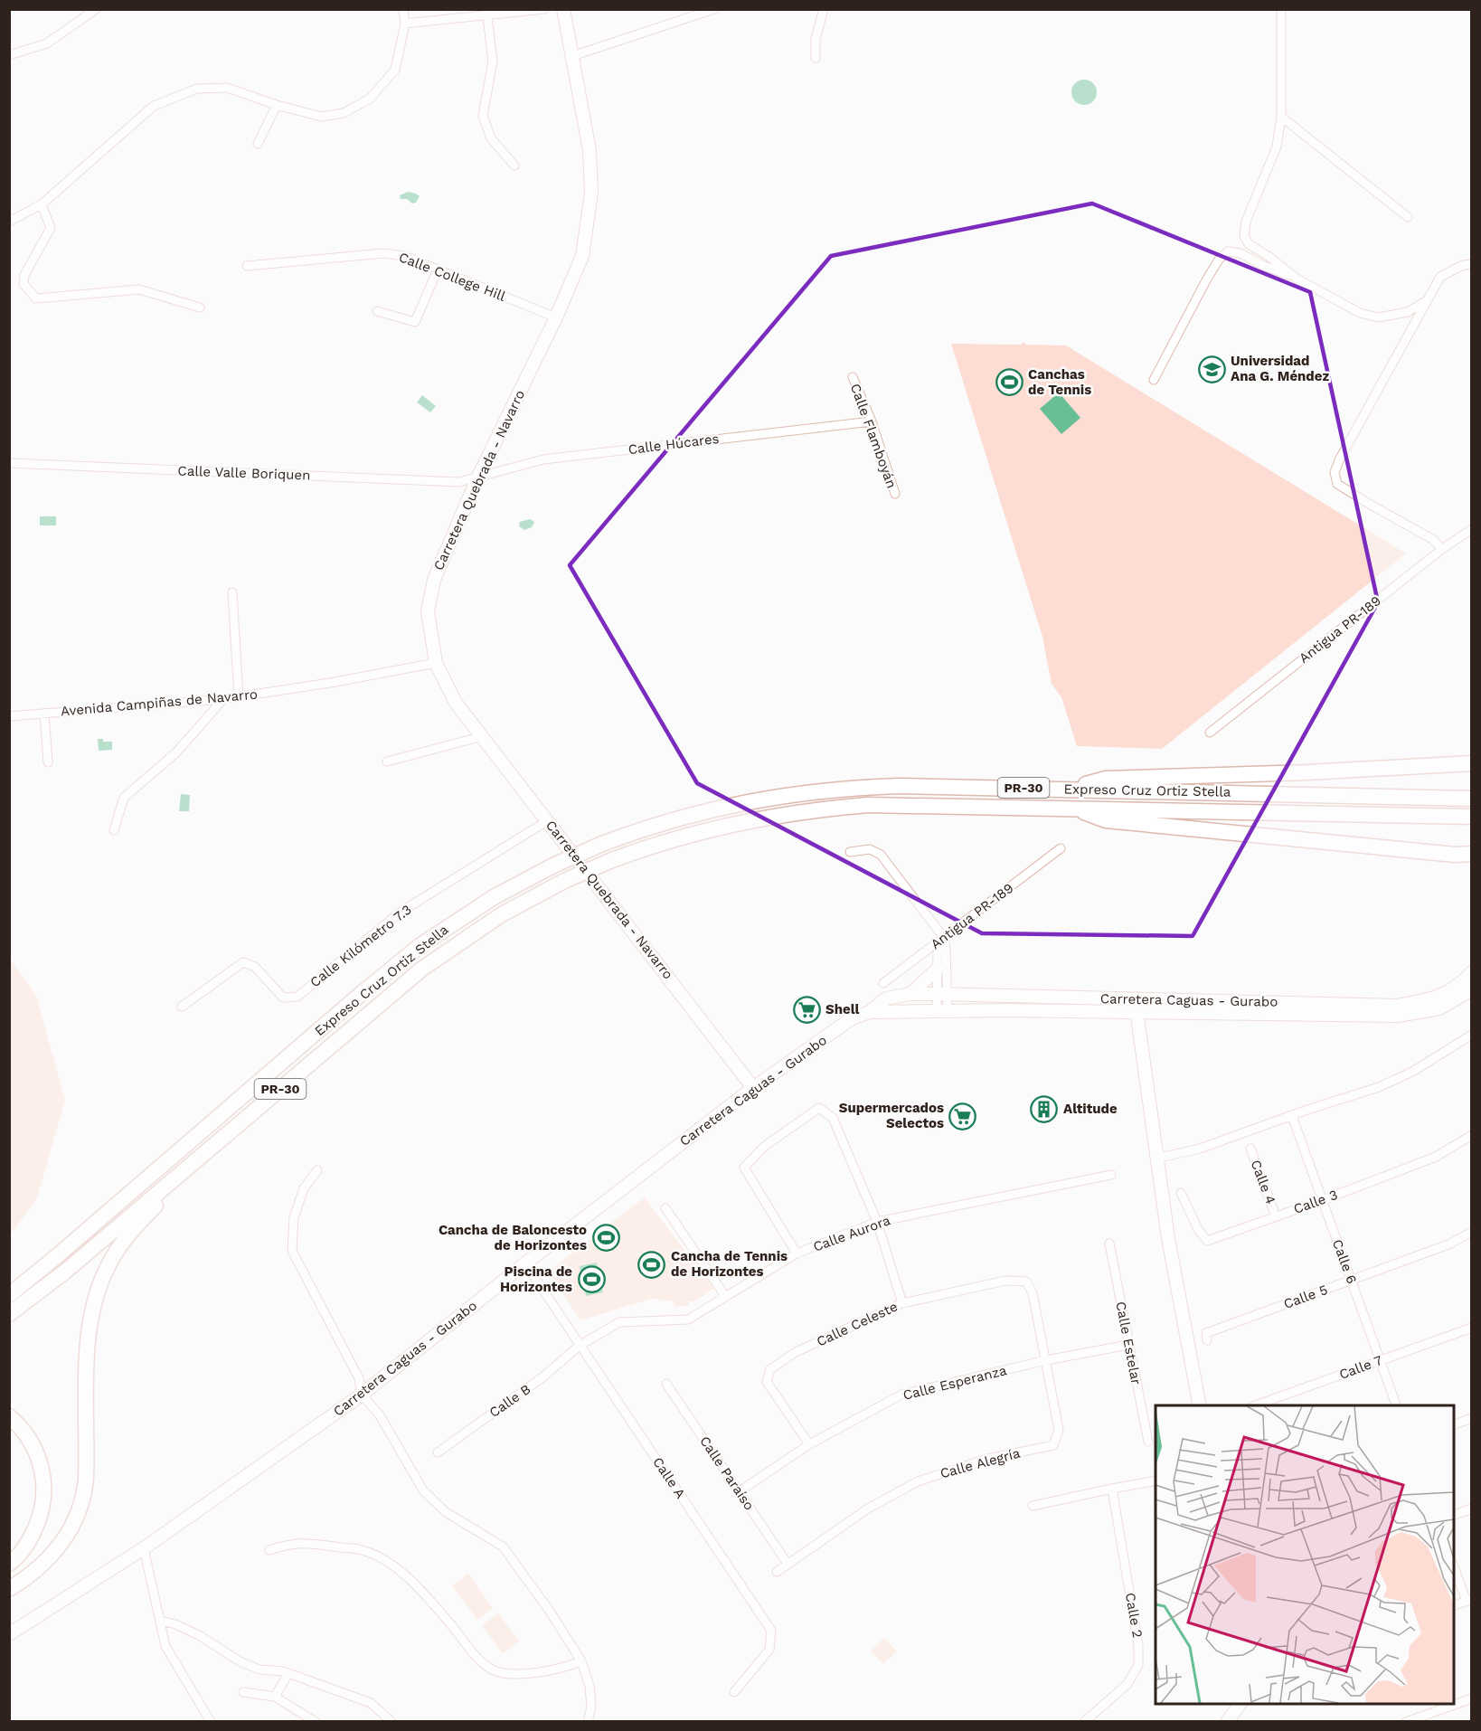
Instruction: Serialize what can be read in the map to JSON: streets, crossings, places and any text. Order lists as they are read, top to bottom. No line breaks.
{"streets":{"highway":["PR-30","Expreso Cruz Ortiz Stella"],"main road":["Carretera Quebrada - Navarro","Carretera Caguas - Gurabo"],"street":["Calle College Hill","Calle Flamboyán","Calle Húcares","Calle Valle Boriquen","Antigua PR-189","Avenida Campiñas de Navarro","Calle Kilómetro 7.3","Calle 4","Calle 3","Calle Aurora","Calle 6","Calle 5","Calle Celeste","Calle Estelar","Calle 7","Calle Esperanza","Calle B","Calle Alegría","Calle Paraíso","Calle A","Calle 2"]},"crossings":[["Calle College Hill","Carretera Quebrada - Navarro"],["Calle Flamboyán","Calle Húcares"],["Calle Húcares","Calle Valle Boriquen"],["Calle Húcares","Carretera Quebrada - Navarro"],["Calle Valle Boriquen","Carretera Quebrada - Navarro"],["Carretera Quebrada - Navarro","Avenida Campiñas de Navarro"],["Carretera Quebrada - Navarro","Calle Kilómetro 7.3"],["Carretera Quebrada - Navarro","Carretera Caguas - Gurabo"],["Carretera Caguas - Gurabo","Calle A"],["Calle 4","Calle 3"],["Calle 3","Calle 6"],["Calle Aurora","Calle B"],["Calle Aurora","Calle A"],["Calle 6","Calle 5"],["Calle 6","Calle 7"],["Calle Celeste","Calle Esperanza"],["Calle Celeste","Calle Alegría"],["Calle Estelar","Calle Esperanza"],["Calle Esperanza","Calle Alegría"],["Calle Esperanza","Calle Paraíso"],["Calle B","Calle A"],["Calle Alegría","Calle Paraíso"]],"places":{"school or university":["Universidad Ana G. Méndez"],"sports":["Canchas de Tennis","Cancha de Baloncesto de Horizontes","Cancha de Tennis de Horizontes","Piscina de Horizontes"],"supermarket":["Shell","Supermercados Selectos"],"building":["Altitude"]}}
